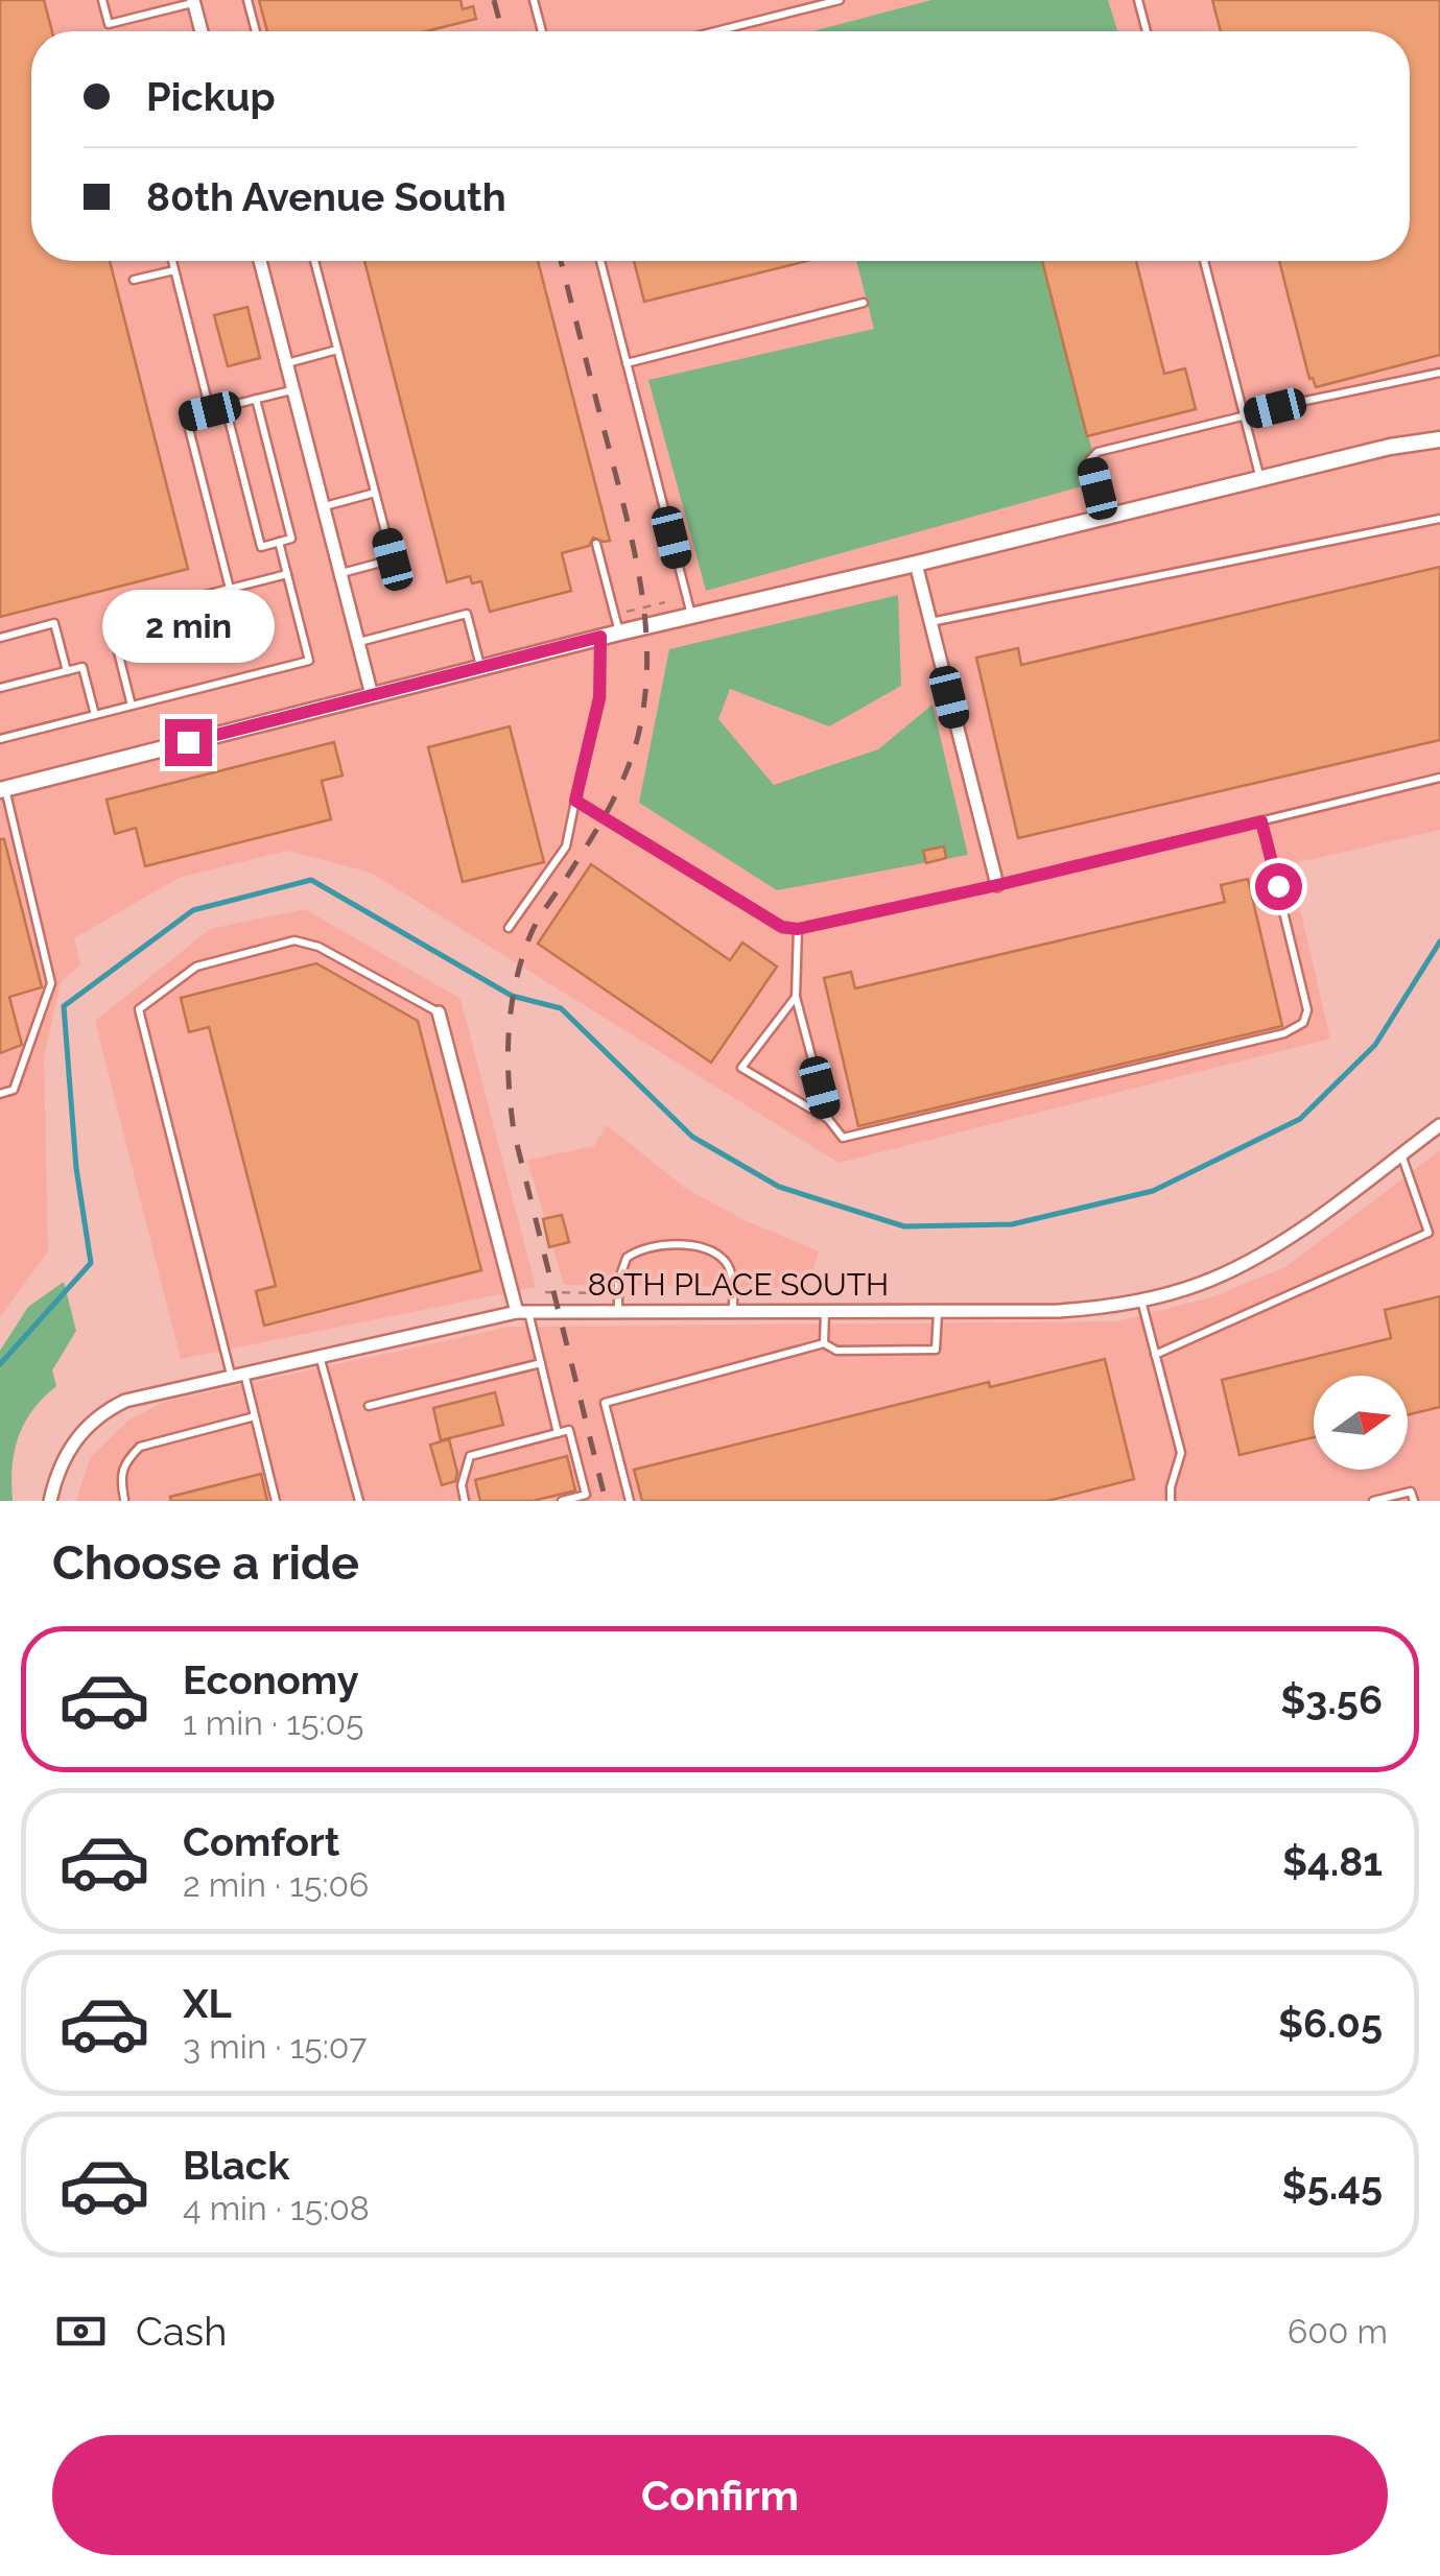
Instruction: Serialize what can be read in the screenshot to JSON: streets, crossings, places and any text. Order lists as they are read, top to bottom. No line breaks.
{"streets":{"street":["80TH PLACE SOUTH"]},"north":"right","page":{"banner":["Pickup","80th Avenue South"],"bubble":"2 min","heading":"Choose a ride","list":[{"name":"Economy","note":"1 min · 15:05","value":"$3.56"},{"name":"Comfort","note":"2 min · 15:06","value":"$4.81"},{"name":"XL","note":"3 min · 15:07","value":"$6.05"},{"name":"Black","note":"4 min · 15:08","value":"$5.45"}],"pay":["Cash","600 m"],"buttons":"Confirm"}}
